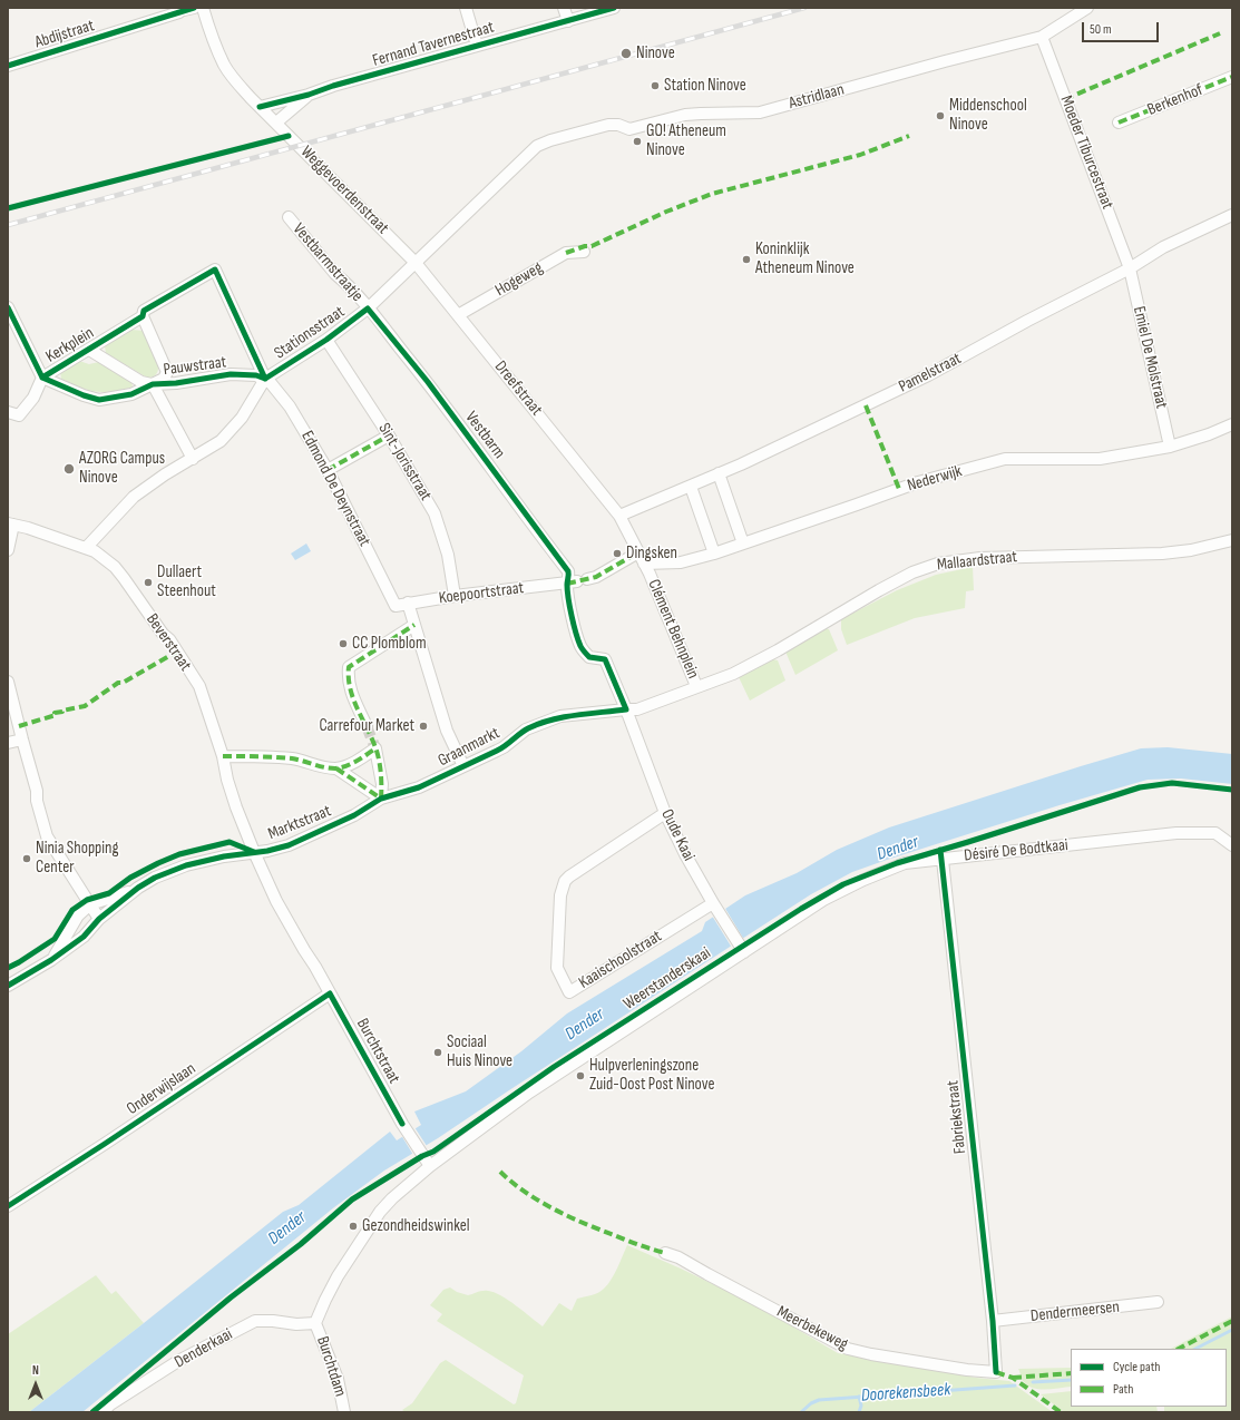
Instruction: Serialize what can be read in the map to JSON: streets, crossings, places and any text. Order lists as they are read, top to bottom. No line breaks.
{"streets":{"street":["Abdijstraat","Fernand Tavernestraat","Astridlaan","Berkenhof","Moeder Tiburcestraat","Weggevoerdenstraat","Vestbarmstraatje","Hogeweg","Stationsstraat","Kerkplein","Emiel De Molstraat","Pauwstraat","Pamelstraat","Dreefstraat","Vestbarm","Sint-Jorisstraat","Nederwijk","Edmond De Deynstraat","Mallaardstraat","Koepoortstraat","Clément Behnplein","Beverstraat","Graanmarkt","Marktstraat","Oude Kaai","Désiré De Bodtkaai","Kaaischoolstraat","Burchtstraat","Onderwijslaan","Fabriekstraat","Dendermeersen","Meerbekeweg","Denderkaai","Burchtdam"],"cycle path":["Weerstanderskaai"]},"crossings":[["Fernand Tavernestraat","Weggevoerdenstraat"],["Astridlaan","Moeder Tiburcestraat"],["Astridlaan","Stationsstraat"],["Moeder Tiburcestraat","Emiel De Molstraat"],["Moeder Tiburcestraat","Pamelstraat"],["Weggevoerdenstraat","Stationsstraat"],["Weggevoerdenstraat","Dreefstraat"],["Vestbarmstraatje","Stationsstraat"],["Vestbarmstraatje","Vestbarm"],["Hogeweg","Dreefstraat"],["Stationsstraat","Pauwstraat"],["Stationsstraat","Dreefstraat"],["Stationsstraat","Vestbarm"],["Stationsstraat","Sint-Jorisstraat"],["Stationsstraat","Edmond De Deynstraat"],["Kerkplein","Pauwstraat"],["Kerkplein","Edmond De Deynstraat"],["Emiel De Molstraat","Pamelstraat"],["Emiel De Molstraat","Nederwijk"],["Pauwstraat","Edmond De Deynstraat"],["Pamelstraat","Dreefstraat"],["Pamelstraat","Clément Behnplein"],["Dreefstraat","Clément Behnplein"],["Vestbarm","Koepoortstraat"],["Vestbarm","Clément Behnplein"],["Vestbarm","Graanmarkt"],["Vestbarm","Oude Kaai"],["Sint-Jorisstraat","Koepoortstraat"],["Nederwijk","Clément Behnplein"],["Edmond De Deynstraat","Koepoortstraat"],["Mallaardstraat","Clément Behnplein"],["Clément Behnplein","Graanmarkt"],["Clément Behnplein","Oude Kaai"],["Beverstraat","Marktstraat"],["Beverstraat","Burchtstraat"],["Graanmarkt","Marktstraat"],["Graanmarkt","Oude Kaai"],["Marktstraat","Burchtstraat"],["Oude Kaai","Désiré De Bodtkaai"],["Oude Kaai","Kaaischoolstraat"],["Désiré De Bodtkaai","Burchtstraat"],["Désiré De Bodtkaai","Fabriekstraat"],["Désiré De Bodtkaai","Burchtdam"],["Burchtstraat","Onderwijslaan"],["Burchtstraat","Burchtdam"],["Fabriekstraat","Dendermeersen"],["Fabriekstraat","Meerbekeweg"],["Denderkaai","Burchtdam"]],"water":["Dender","Doorekensbeek"],"places":["Ninove","Station Ninove","Middenschool Ninove","GO! Atheneum Ninove","Koninklijk Atheneum Ninove","AZORG Campus Ninove","Dingsken","Dullaert Steenhout","CC Plomblom","Carrefour Market","Ninia Shopping Center","Sociaal Huis Ninove","Hulpverleningszone Zuid-Oost Post Ninove","Gezondheidswinkel"],"legend":["Cycle path","Path"],"scale_bar":"50 m","north":"top"}
